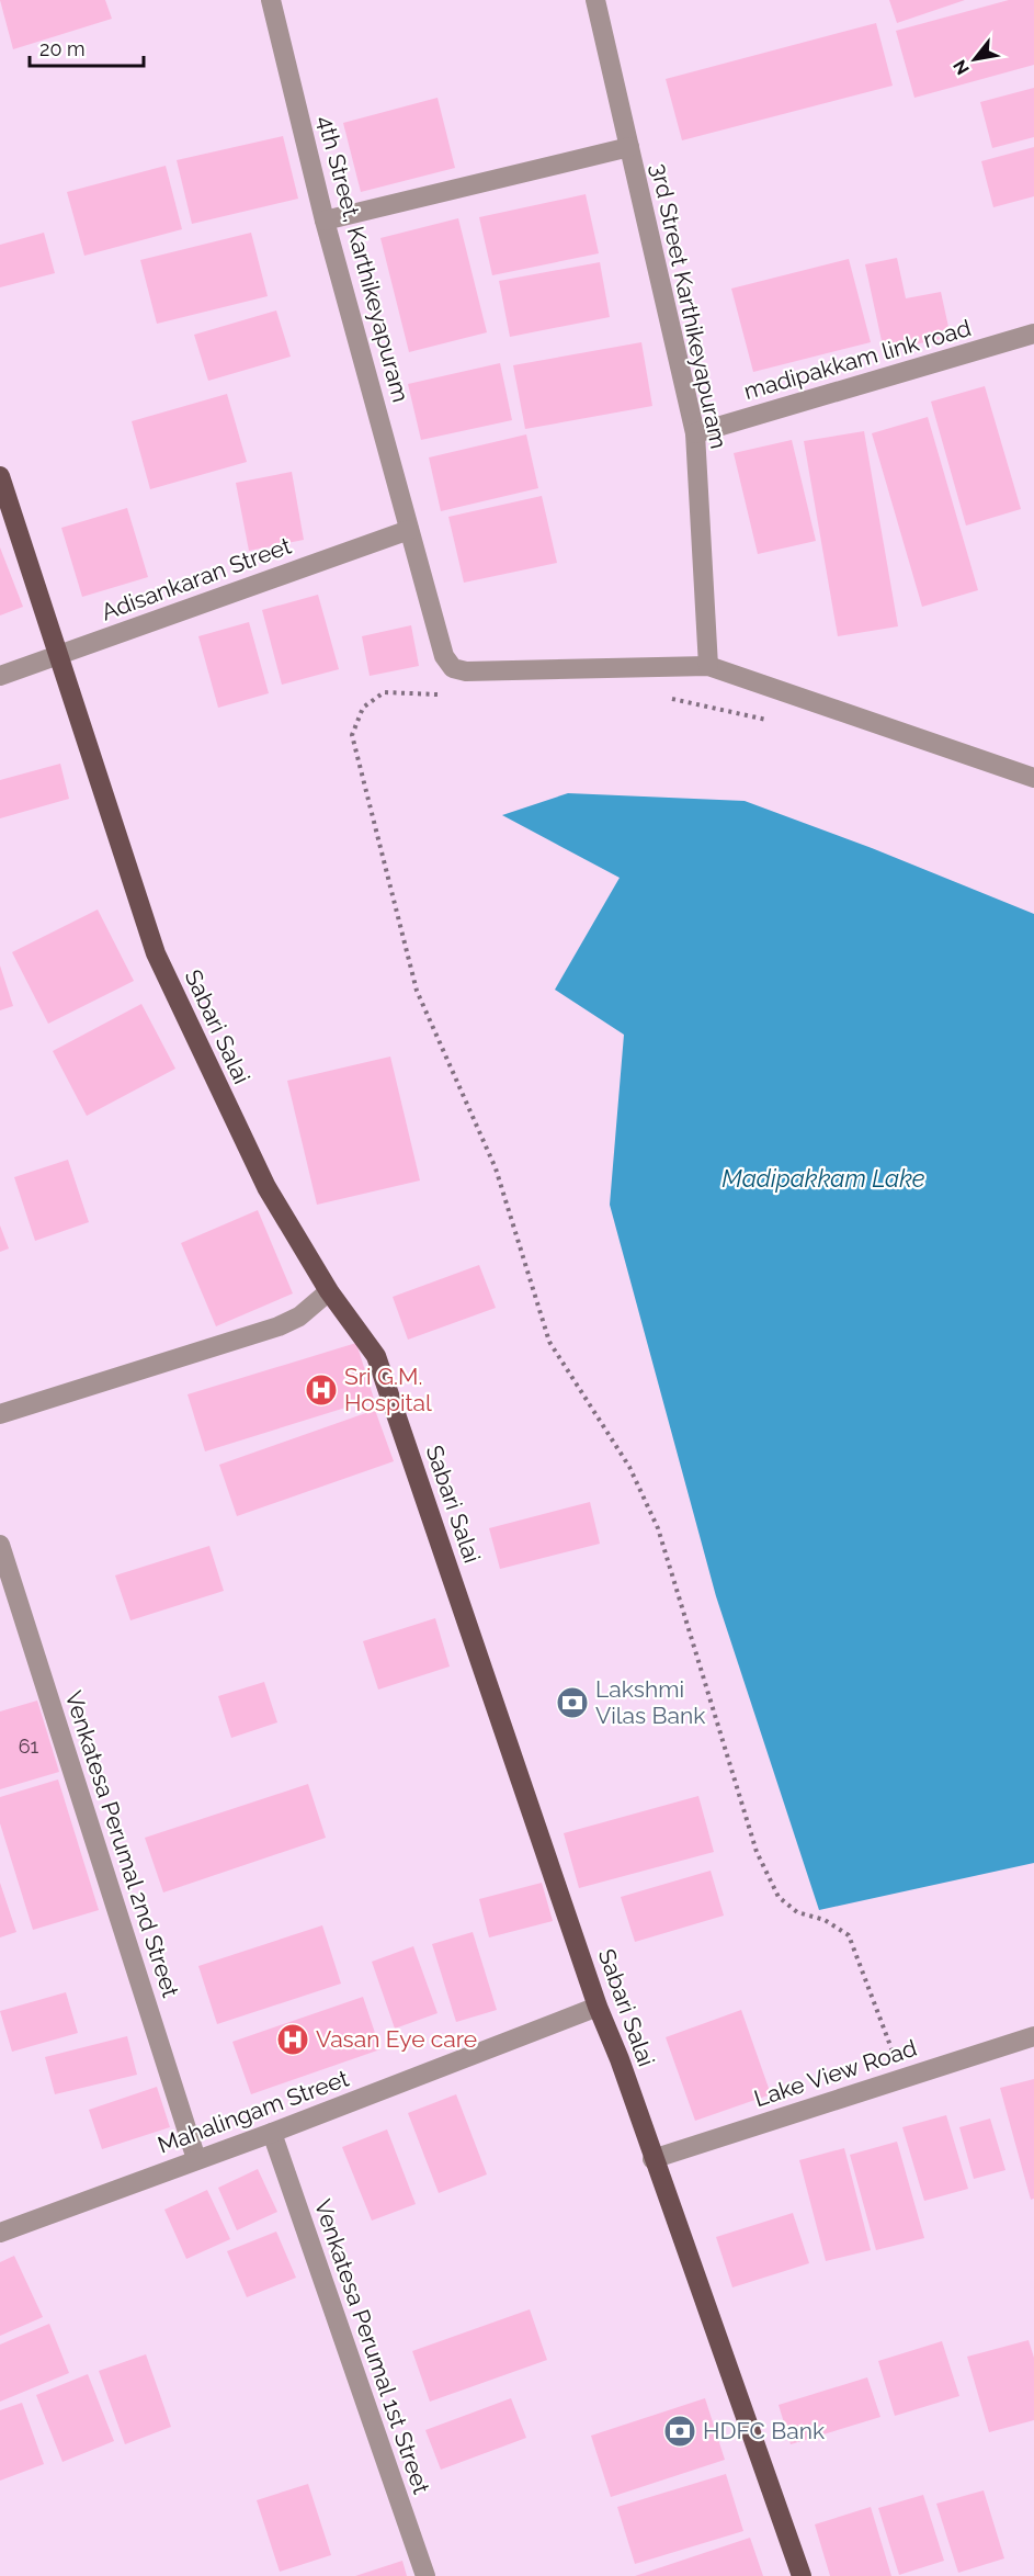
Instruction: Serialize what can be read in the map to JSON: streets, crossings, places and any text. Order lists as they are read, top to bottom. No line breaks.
{"streets":{"main road":["Sabari Salai"],"street":["4th Street, Karthikeyapuram","3rd Street Karthikeyapuram","madipakkam link road","Adisankaran Street","Venkatesa Perumal 2nd Street","Lake View Road","Mahalingam Street","Venkatesa Perumal 1st Street"]},"crossings":[["4th Street, Karthikeyapuram","3rd Street Karthikeyapuram"],["4th Street, Karthikeyapuram","Adisankaran Street"],["3rd Street Karthikeyapuram","madipakkam link road"],["Adisankaran Street","Sabari Salai"],["Sabari Salai","Lake View Road"],["Sabari Salai","Mahalingam Street"],["Venkatesa Perumal 2nd Street","Mahalingam Street"],["Mahalingam Street","Venkatesa Perumal 1st Street"]],"water":["Madipakkam Lake"],"places":{"hospital":["Sri G.M. Hospital","Vasan Eye care"],"bank":["Lakshmi Vilas Bank","HDFC Bank"]},"house_numbers":["61"],"scale_bar":"20 m","north":"bottom left"}
